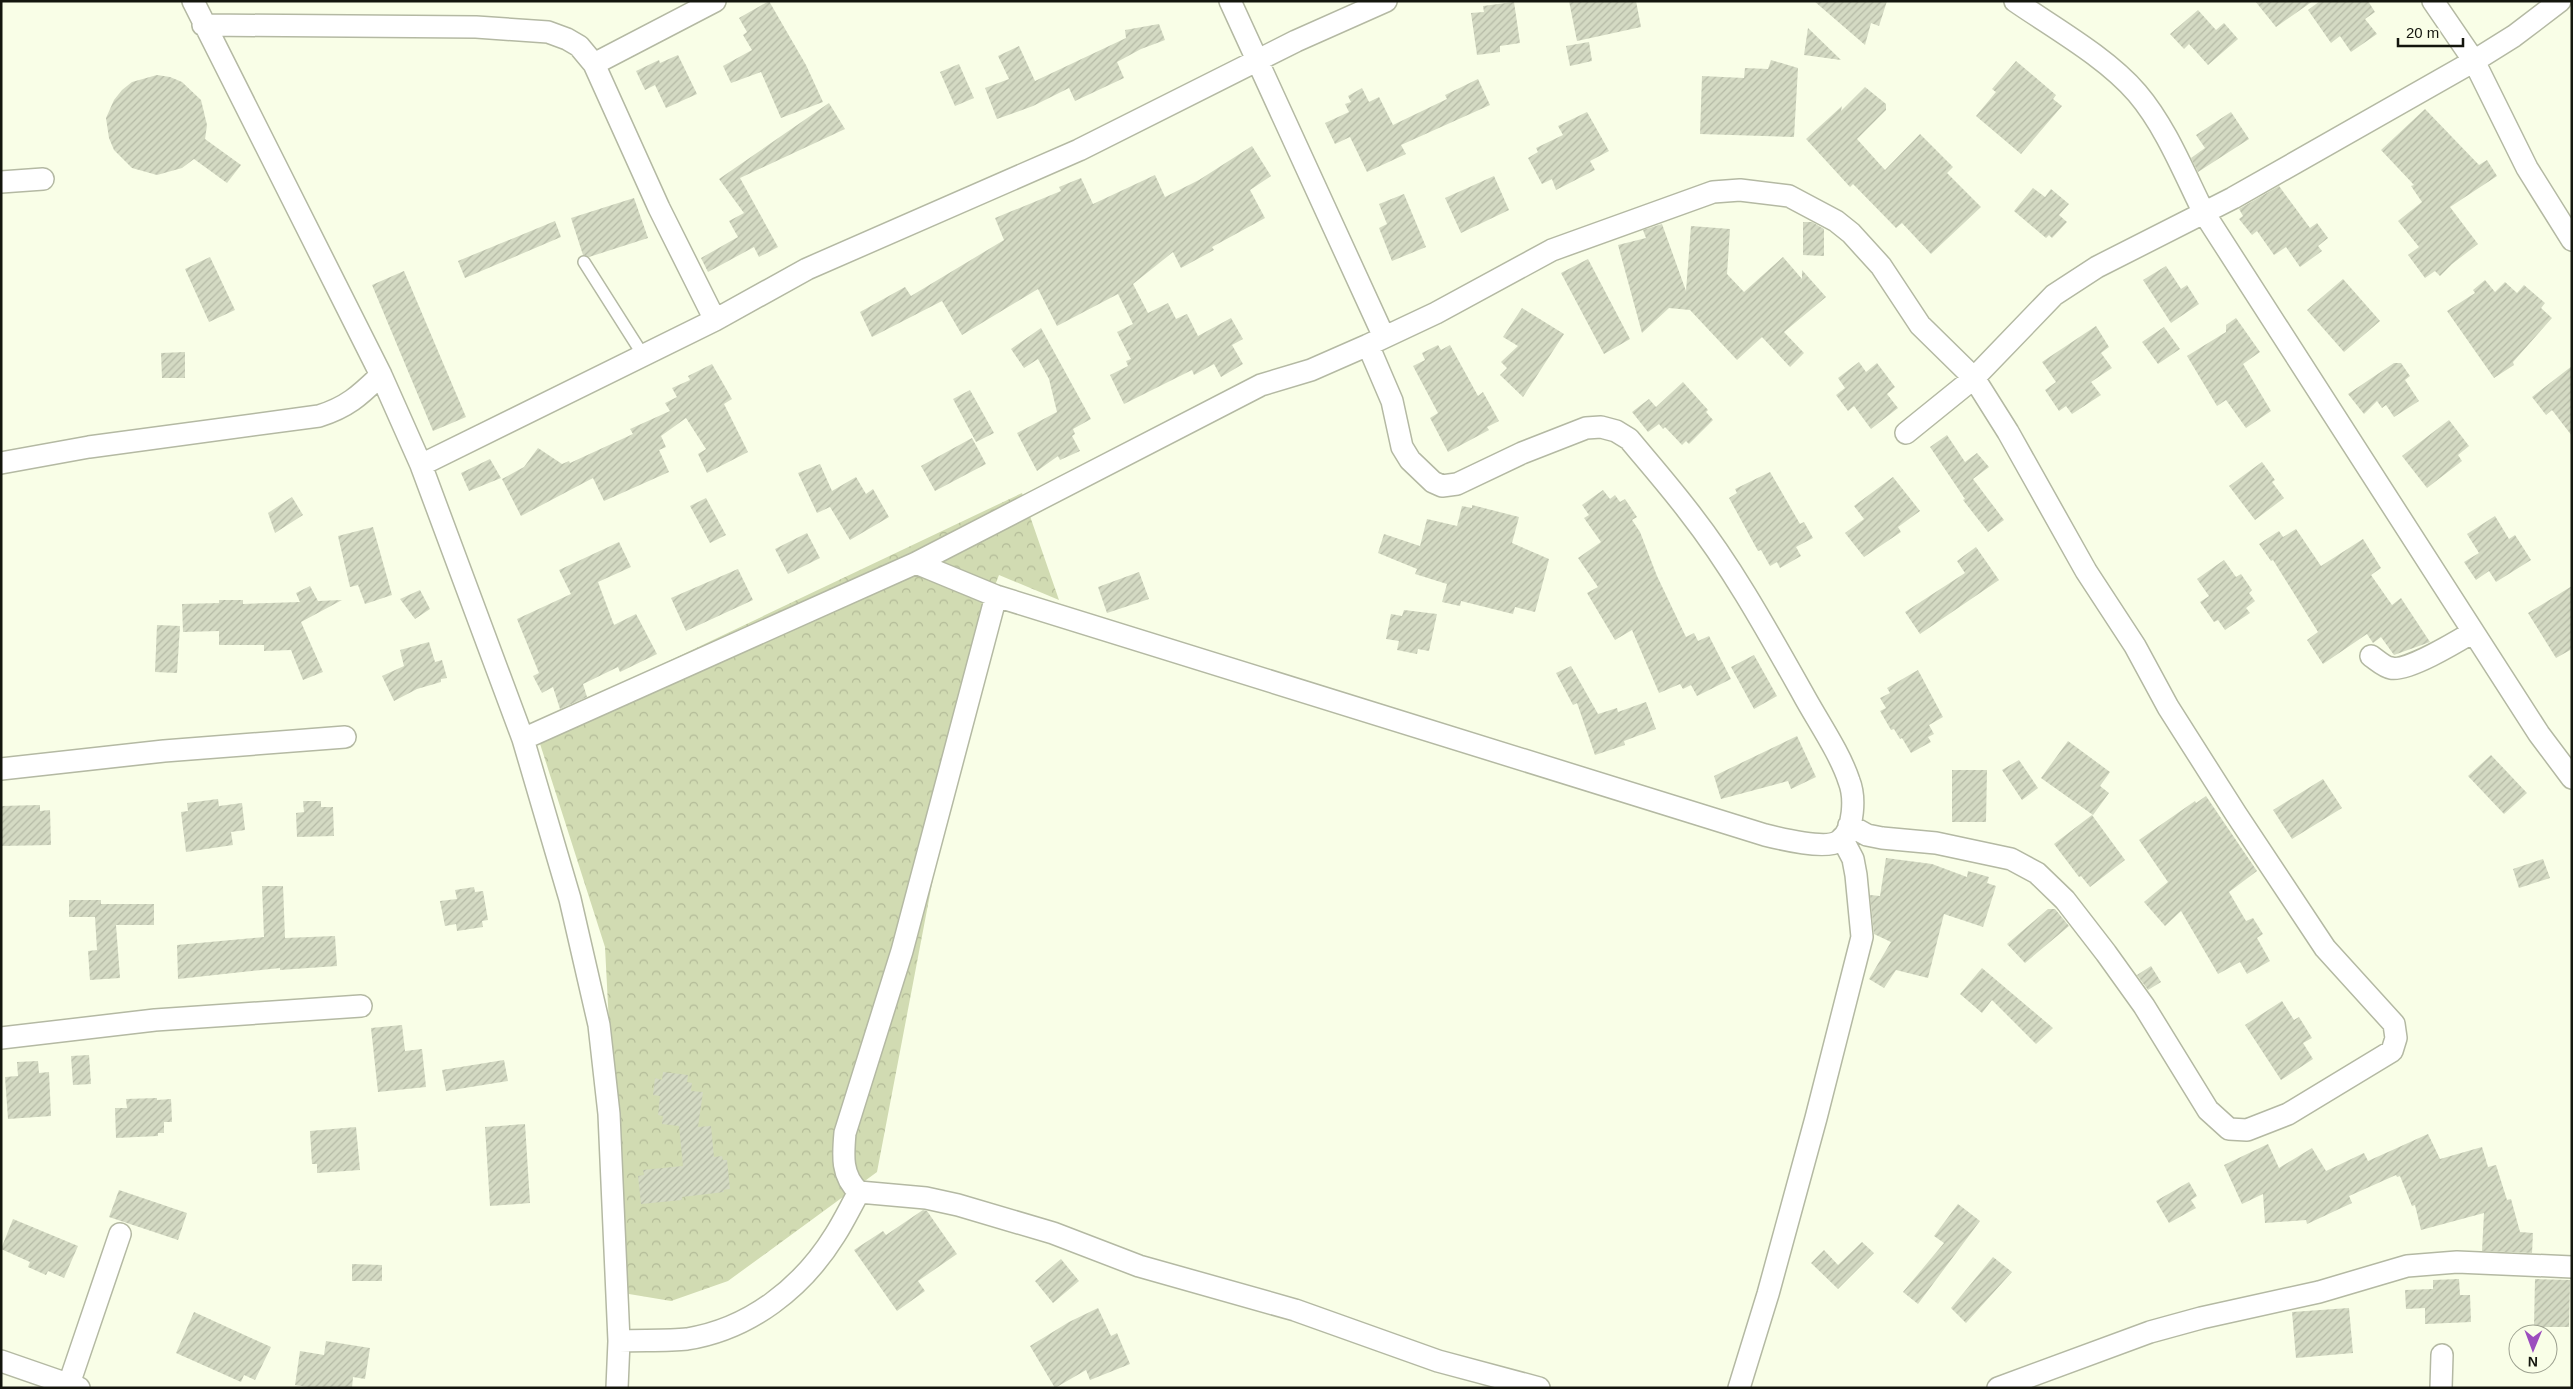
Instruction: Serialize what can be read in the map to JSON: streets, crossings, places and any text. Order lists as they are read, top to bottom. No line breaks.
{"scale_bar":"20 m","north":"bottom"}
